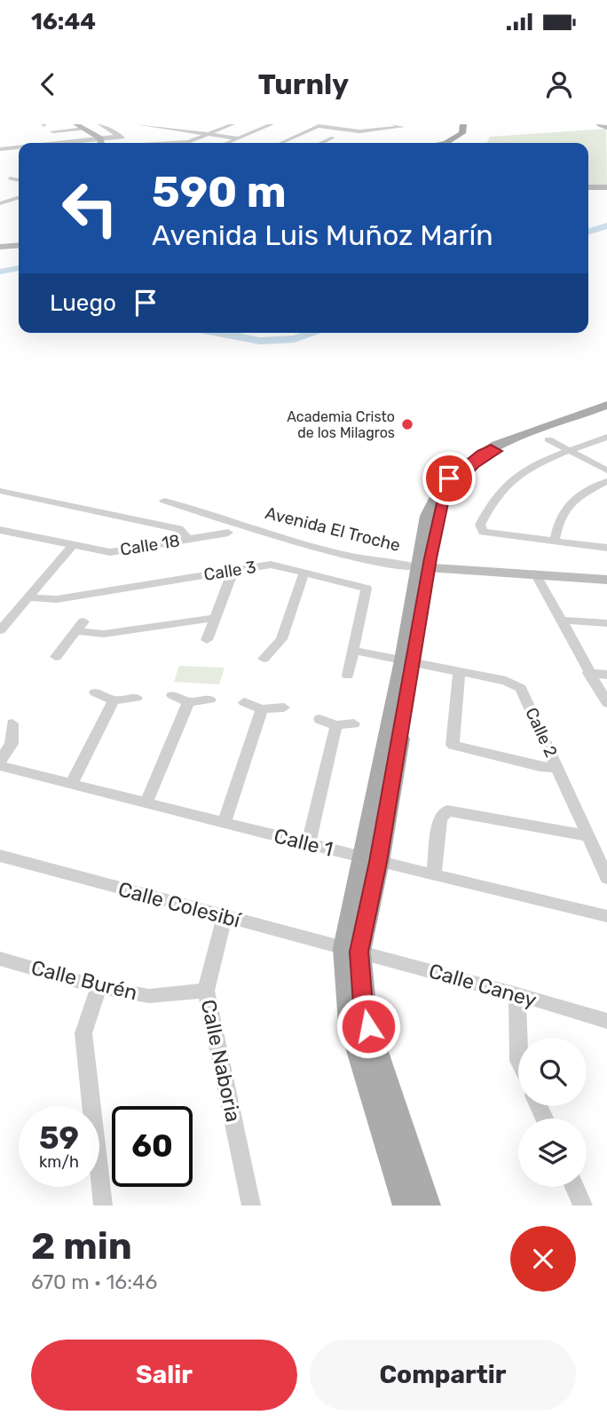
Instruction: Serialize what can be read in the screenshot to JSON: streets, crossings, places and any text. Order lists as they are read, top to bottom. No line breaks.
{"streets":{"street":["Avenida El Troche","Calle 18","Calle 3","Calle 2","Calle 1","Calle Colesibí","Calle Burén","Calle Caney","Calle Naboria"]},"crossings":[["Calle 3","Calle 2"],["Calle Colesibí","Calle Caney"],["Calle Colesibí","Calle Naboria"],["Calle Burén","Calle Naboria"]],"places":["Academia Cristo de los Milagros"],"page":{"status":"16:44","header":"Turnly","turn":["590 m","Avenida Luis Muñoz Marín"],"then":"Luego","speed":"59 km/h","limit":"60","heading":["2 min","670 m · 16:46"],"buttons":["Salir","Compartir"]}}
